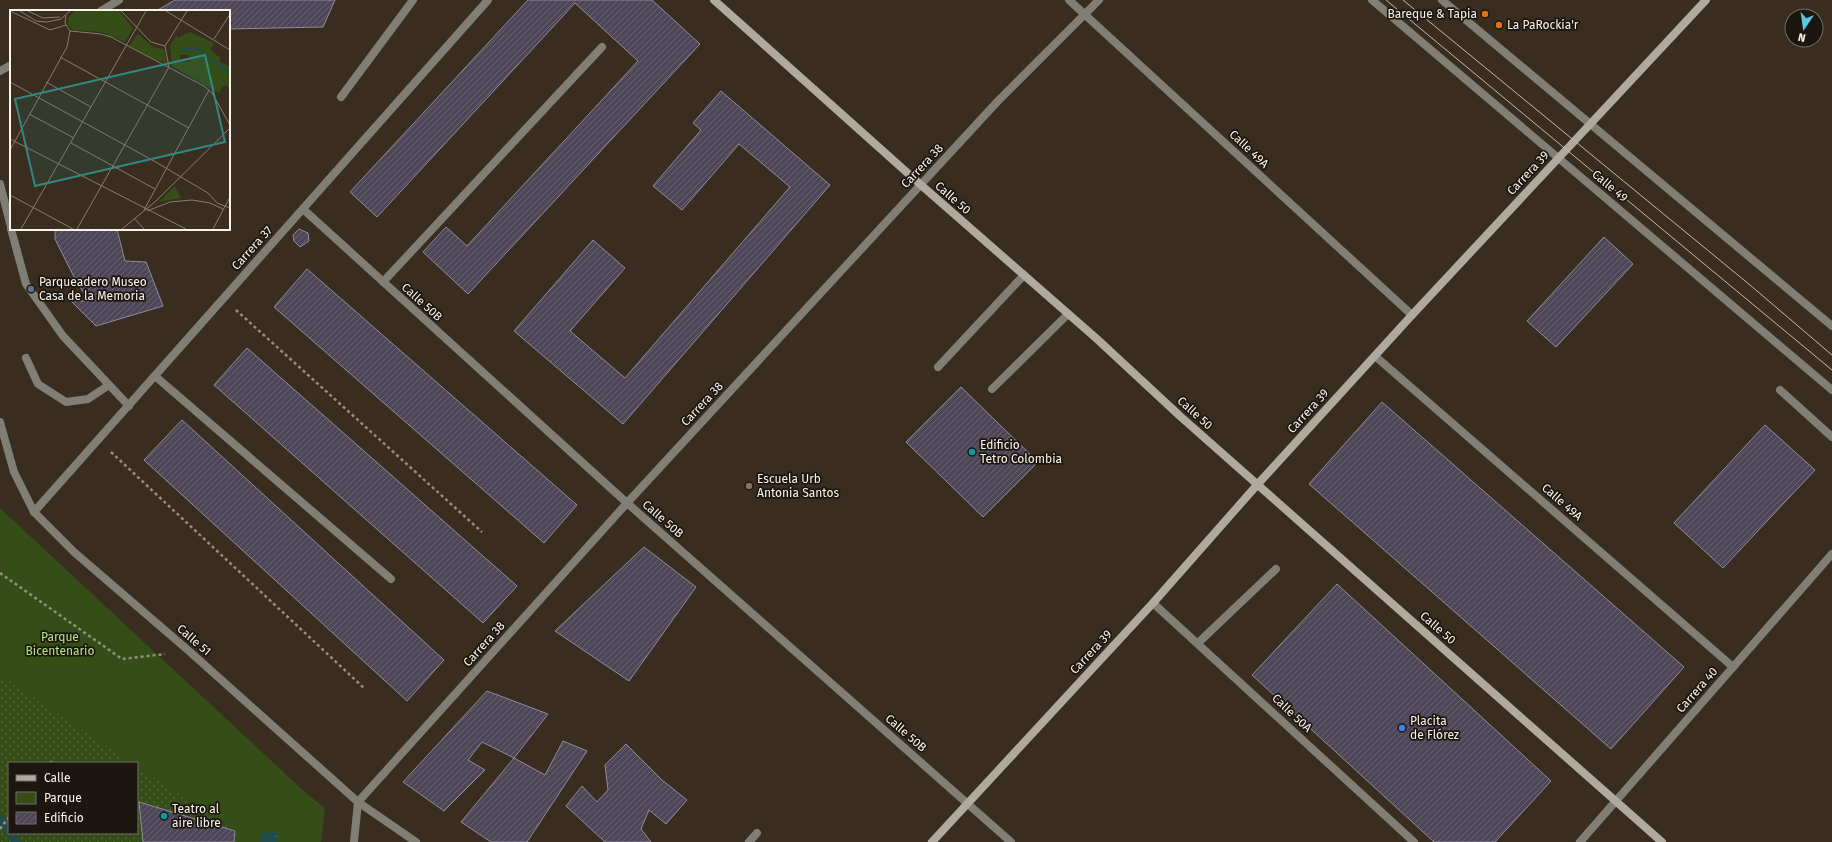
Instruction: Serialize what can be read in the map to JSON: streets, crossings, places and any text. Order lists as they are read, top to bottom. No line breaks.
{"streets":{"main road":["Carrera 39","Calle 50"],"street":["Calle 49A","Carrera 38","Calle 49","Carrera 37","Calle 50B","Calle 51","Carrera 40","Calle 50A"]},"crossings":[["Calle 49A","Carrera 38"],["Calle 49A","Carrera 39"],["Calle 49A","Carrera 40"],["Carrera 38","Calle 50"],["Carrera 38","Calle 50B"],["Carrera 38","Calle 51"],["Carrera 39","Calle 49"],["Carrera 39","Calle 50"],["Carrera 39","Calle 50B"],["Carrera 39","Calle 50A"],["Calle 50","Carrera 40"],["Carrera 37","Calle 50B"],["Carrera 37","Calle 51"]],"parks":["Parque Bicentenario"],"places":["Bareque & Tapia","La PaRockia'r","Parqueadero Museo Casa de la Memoria","Edificio Tetro Colombia","Escuela Urb Antonia Santos","Placita de Flórez","Teatro al aire libre"],"legend":["Calle","Parque","Edificio"],"north":"bottom"}
